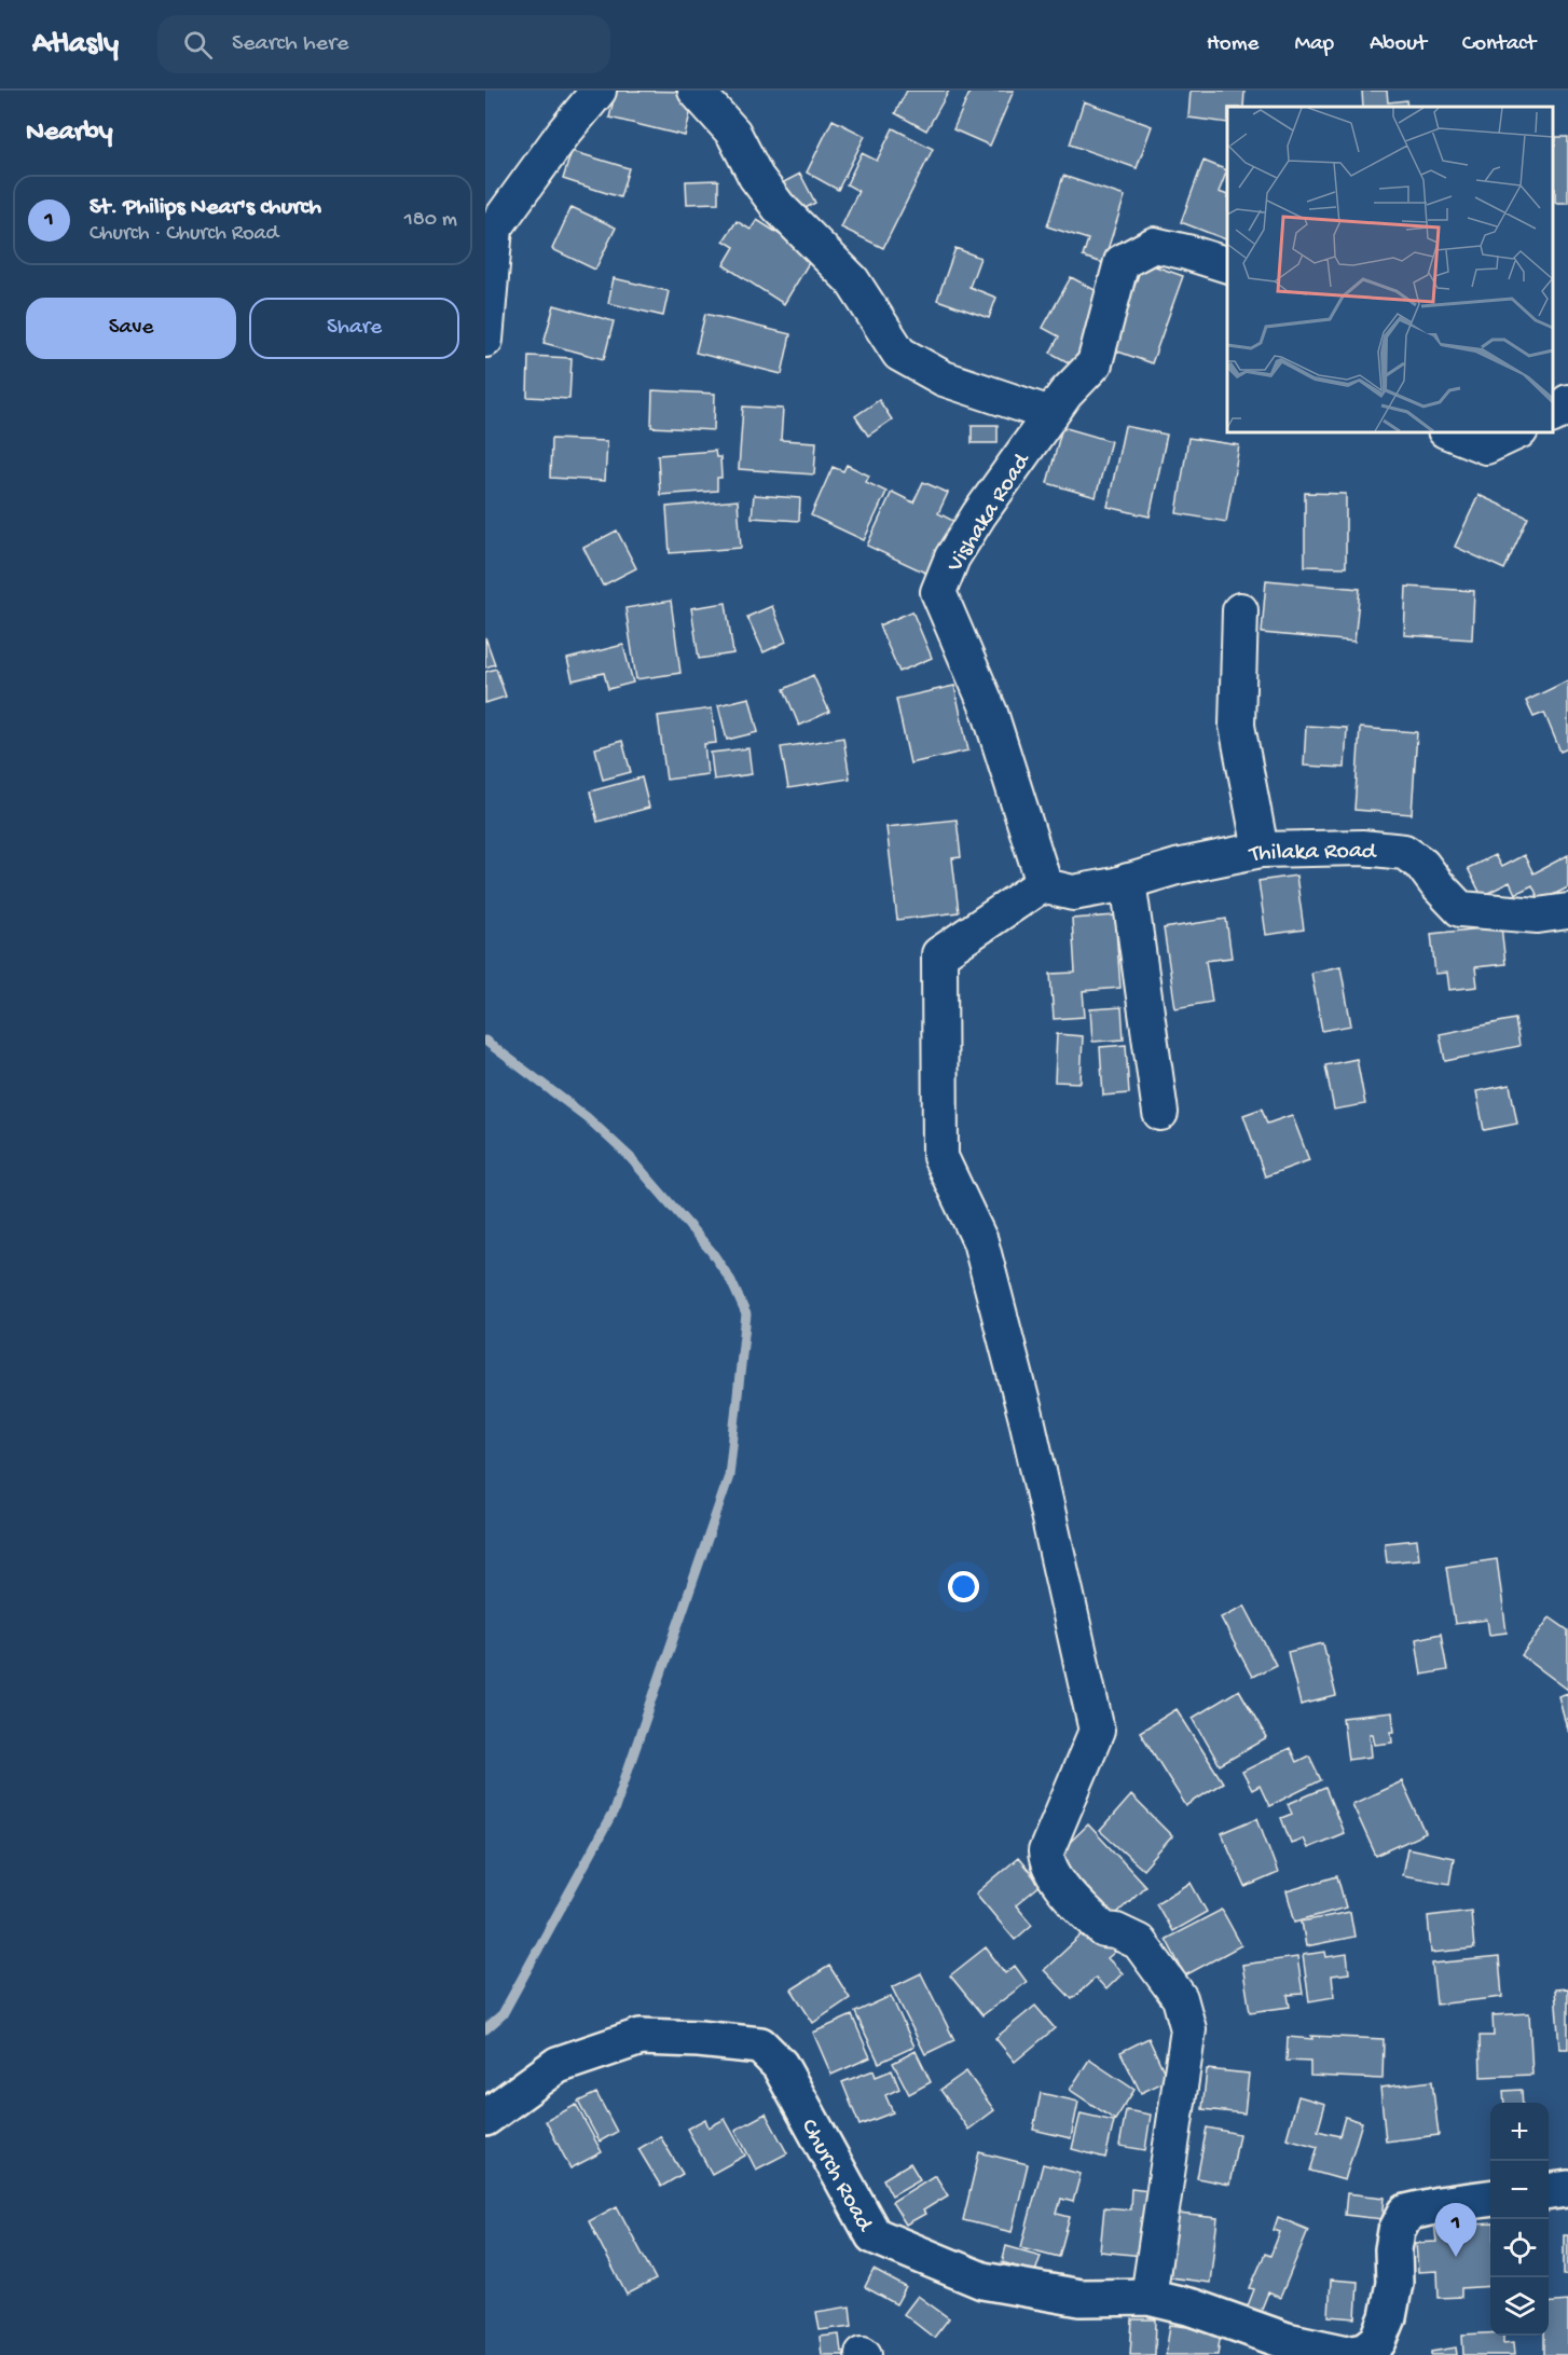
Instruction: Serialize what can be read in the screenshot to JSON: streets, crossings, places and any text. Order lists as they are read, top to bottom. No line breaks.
{"streets":{"street":["Vishaka Road","Thilaka Road","Church Road"]},"crossings":[["Vishaka Road","Thilaka Road"]],"page":{"header":"Atlasly","search":"Search here","nav":["Home","Map","About","Contact"],"heading":"Nearby","list":[{"mark":"1","name":"St. Philips Near's church","note":"Church · Church Road","value":"180 m"}],"buttons":["Save","Share"],"map_buttons":["+","−"],"pins":"1"}}
